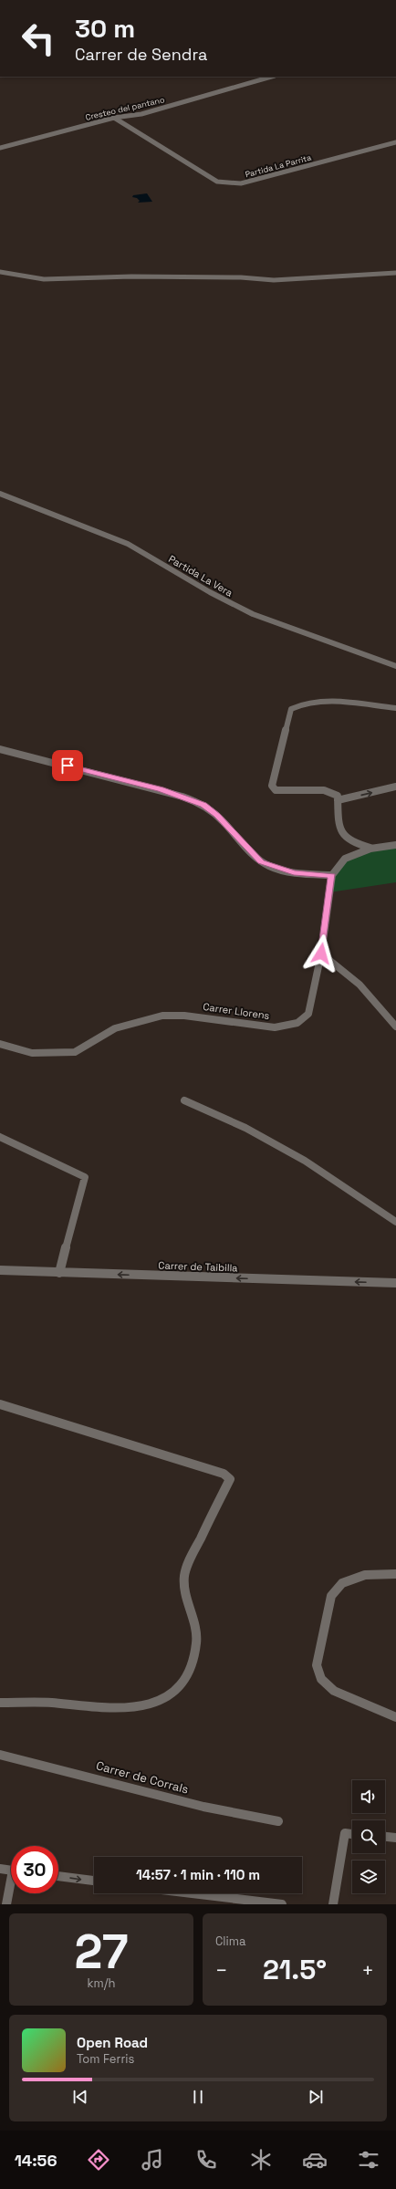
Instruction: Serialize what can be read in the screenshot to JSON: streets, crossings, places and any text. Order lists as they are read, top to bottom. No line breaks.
{"streets":{"street":["Cresteo del pantano","Partida La Parrita","Partida La Vera","Carrer Llorens","Carrer de Taibilla","Carrer de Corrals"]},"crossings":[["Cresteo del pantano","Partida La Parrita"]],"one_way":["Carrer de Taibilla"],"page":{"turn":["30 m","Carrer de Sendra"],"limit":"30","trip":"14:57 · 1 min · 110 m","tile":[["27","km/h"],"Clima"],"heat":["−","21.5°","+"],"song":["Open Road","Tom Ferris"],"tabs":"14:56"}}
